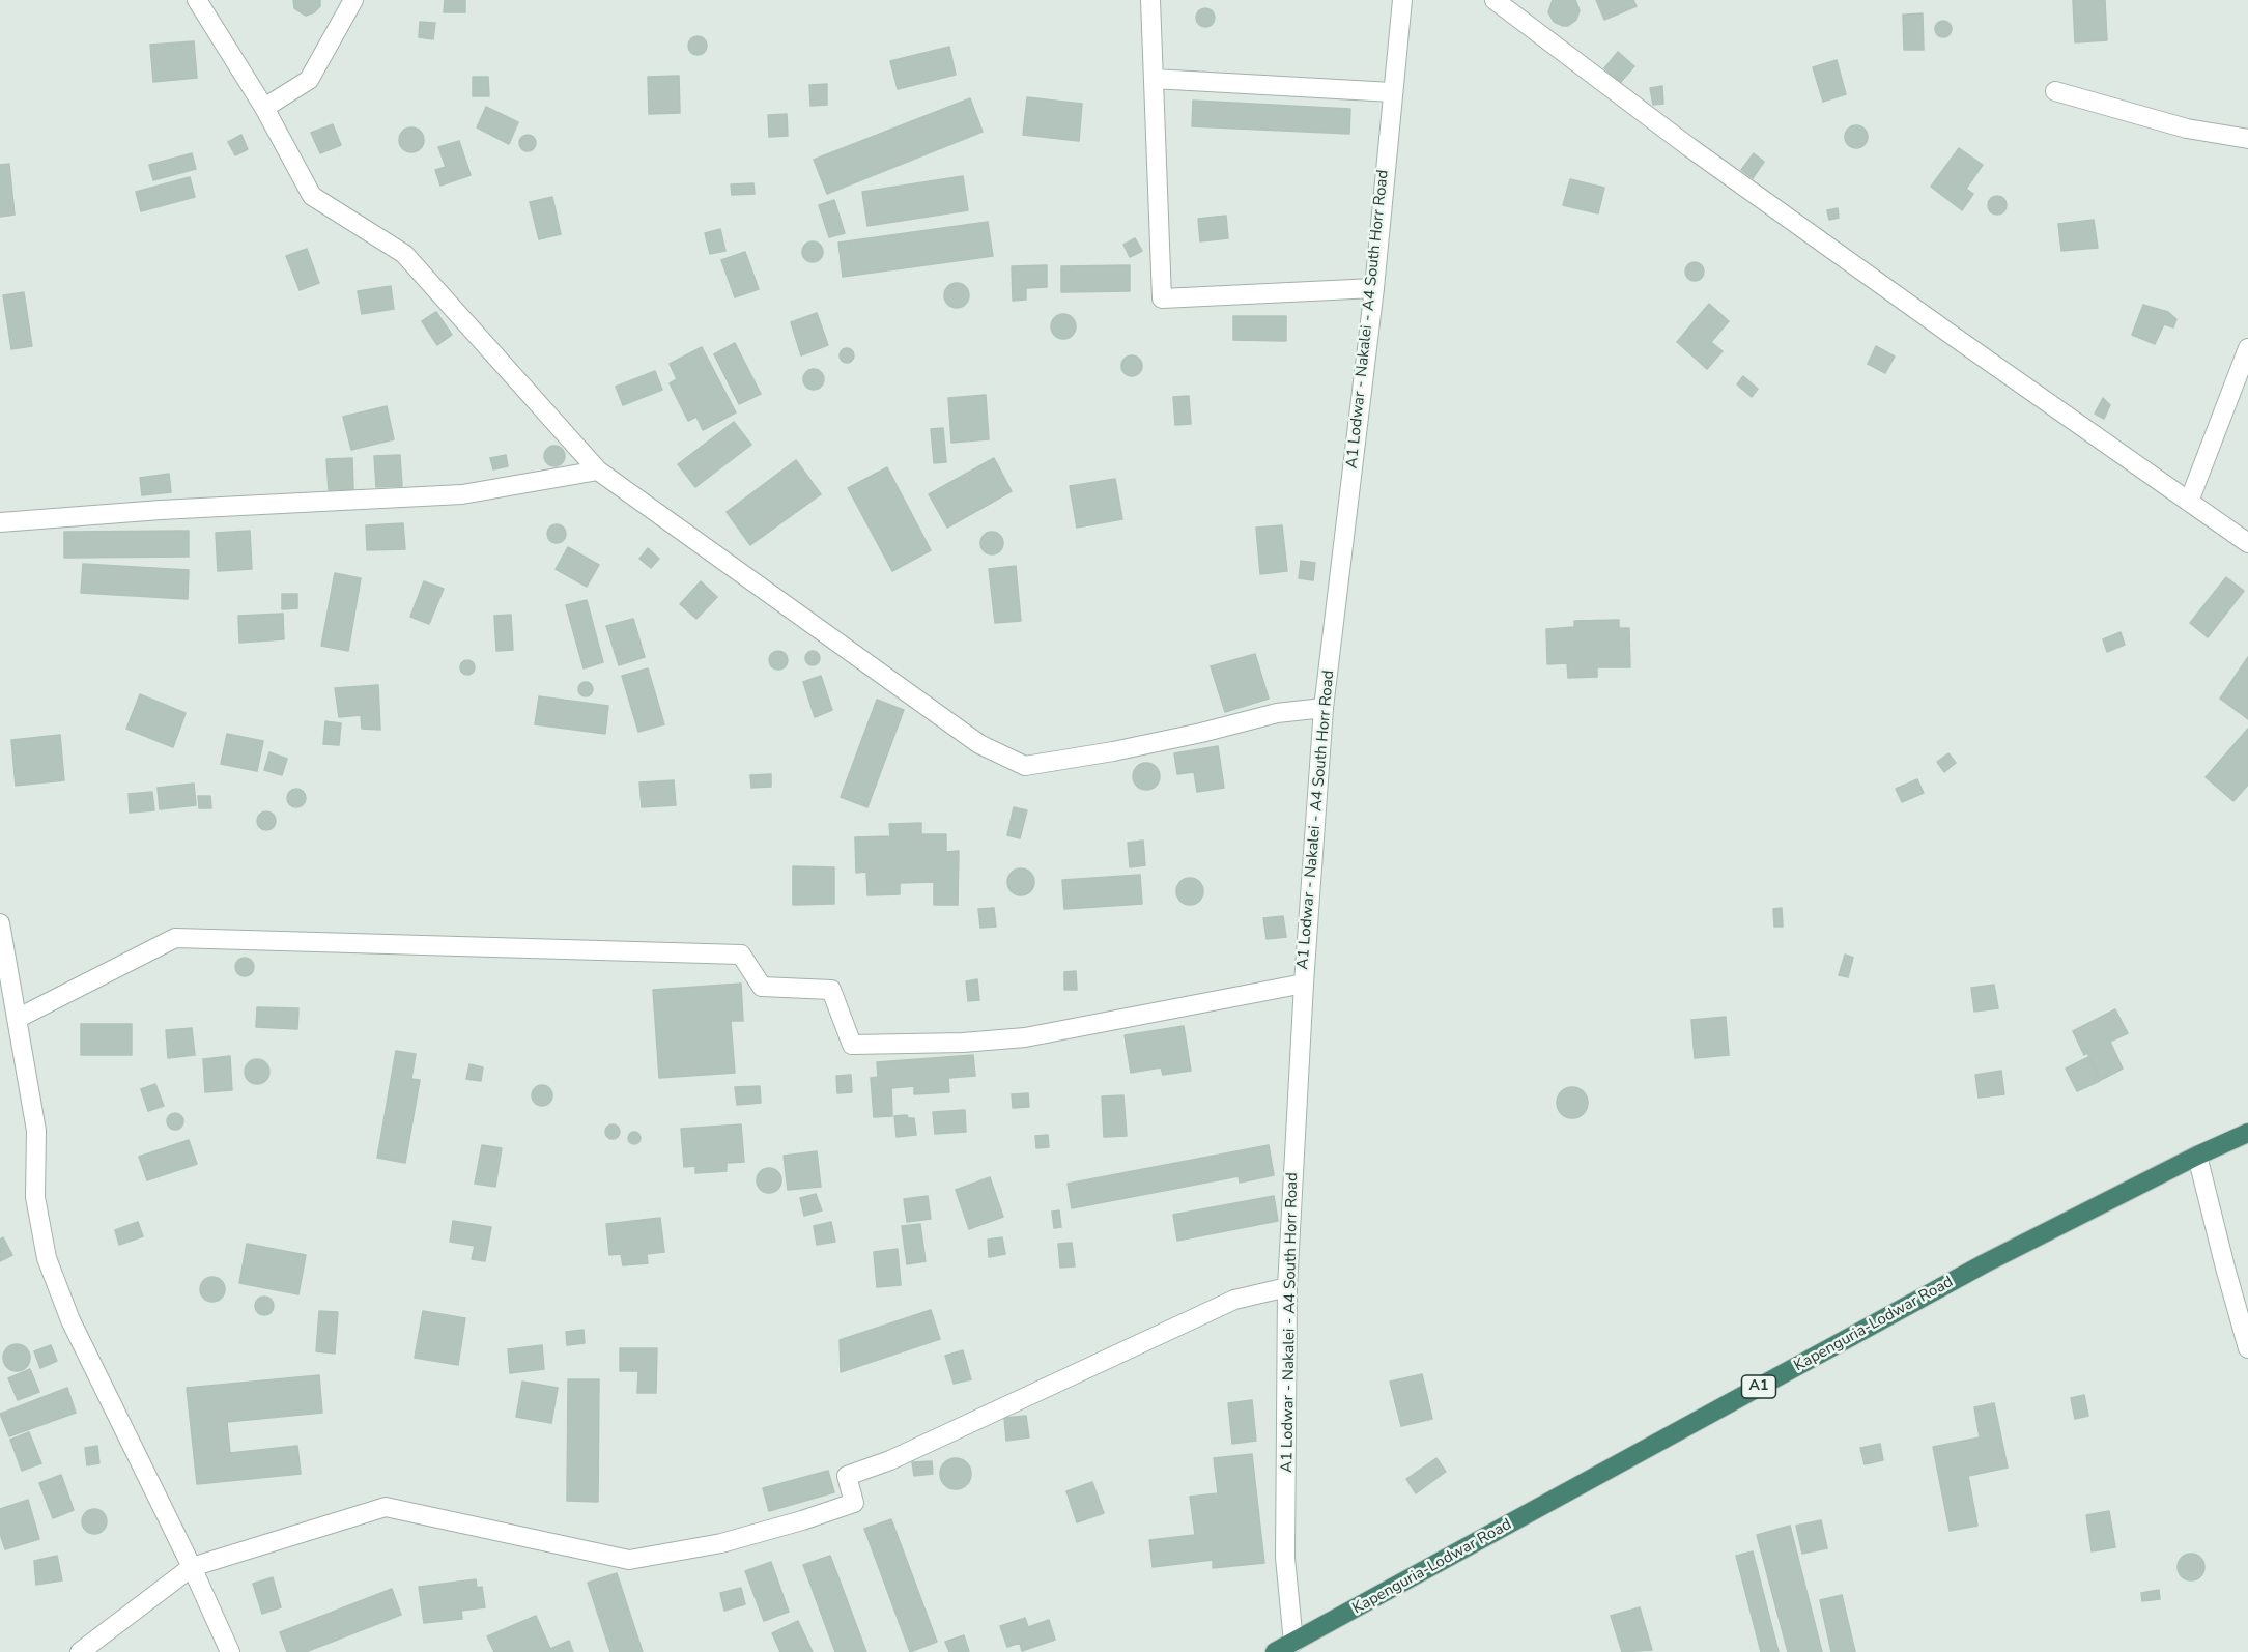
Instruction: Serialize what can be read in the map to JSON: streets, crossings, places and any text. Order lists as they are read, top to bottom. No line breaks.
{"streets":{"highway":["Kapenguria-Lodwar Road","A1"],"street":["A1 Lodwar - Nakalei - A4 South Horr Road"]},"crossings":[["A1 Lodwar - Nakalei - A4 South Horr Road","Kapenguria-Lodwar Road"]]}
